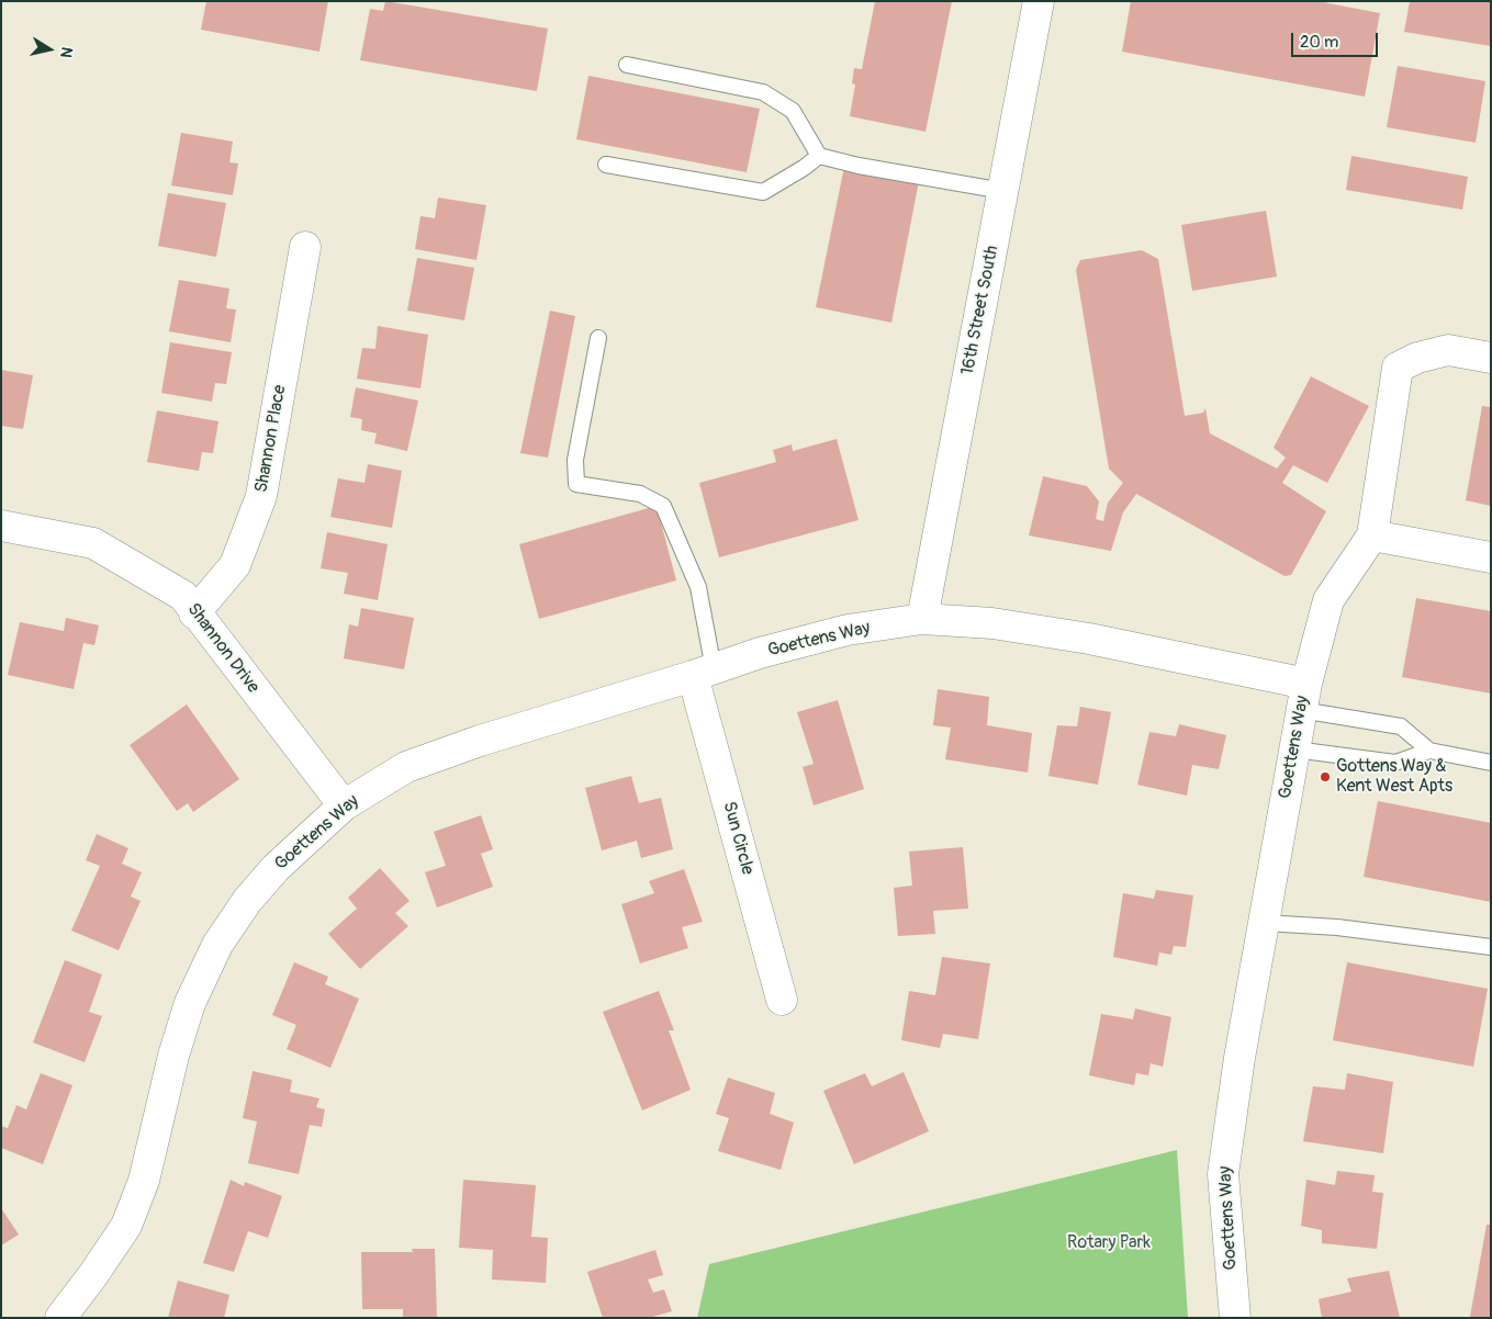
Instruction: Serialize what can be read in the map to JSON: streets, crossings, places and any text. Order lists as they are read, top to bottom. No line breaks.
{"streets":{"street":["16th Street South","Shannon Place","Goettens Way","Shannon Drive","Sun Circle"]},"crossings":[["16th Street South","Goettens Way"],["Shannon Place","Shannon Drive"],["Goettens Way","Shannon Drive"],["Goettens Way","Sun Circle"]],"parks":["Rotary Park"],"places":["Gottens Way & Kent West Apts"],"scale_bar":"20 m","north":"right"}
